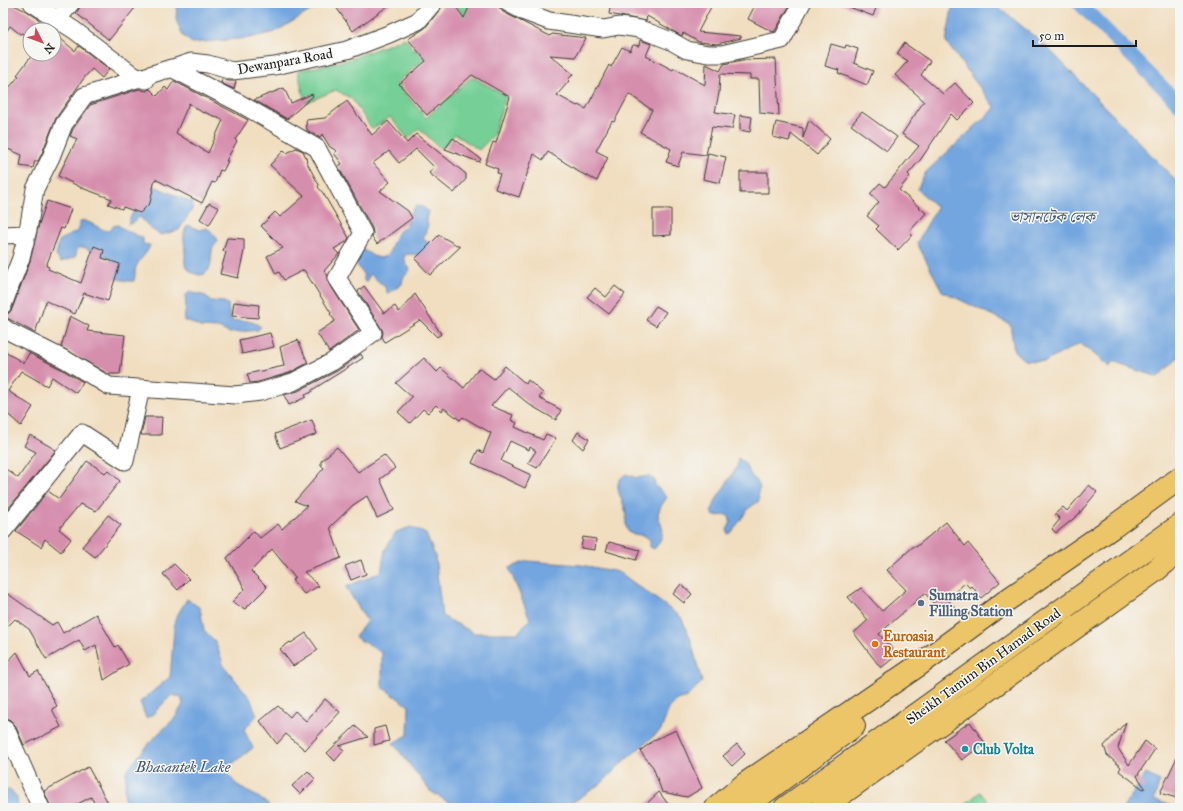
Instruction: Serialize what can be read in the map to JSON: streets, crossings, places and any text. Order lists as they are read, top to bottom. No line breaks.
{"streets":{"main road":["Sheikh Tamim Bin Hamad Road"],"street":["Dewanpara Road"]},"water":["ভাসানটেক লেক","Bhasantek Lake"],"places":["Sumatra Filling Station","Euroasia Restaurant","Club Volta"],"scale_bar":"50 m","north":"bottom right"}
